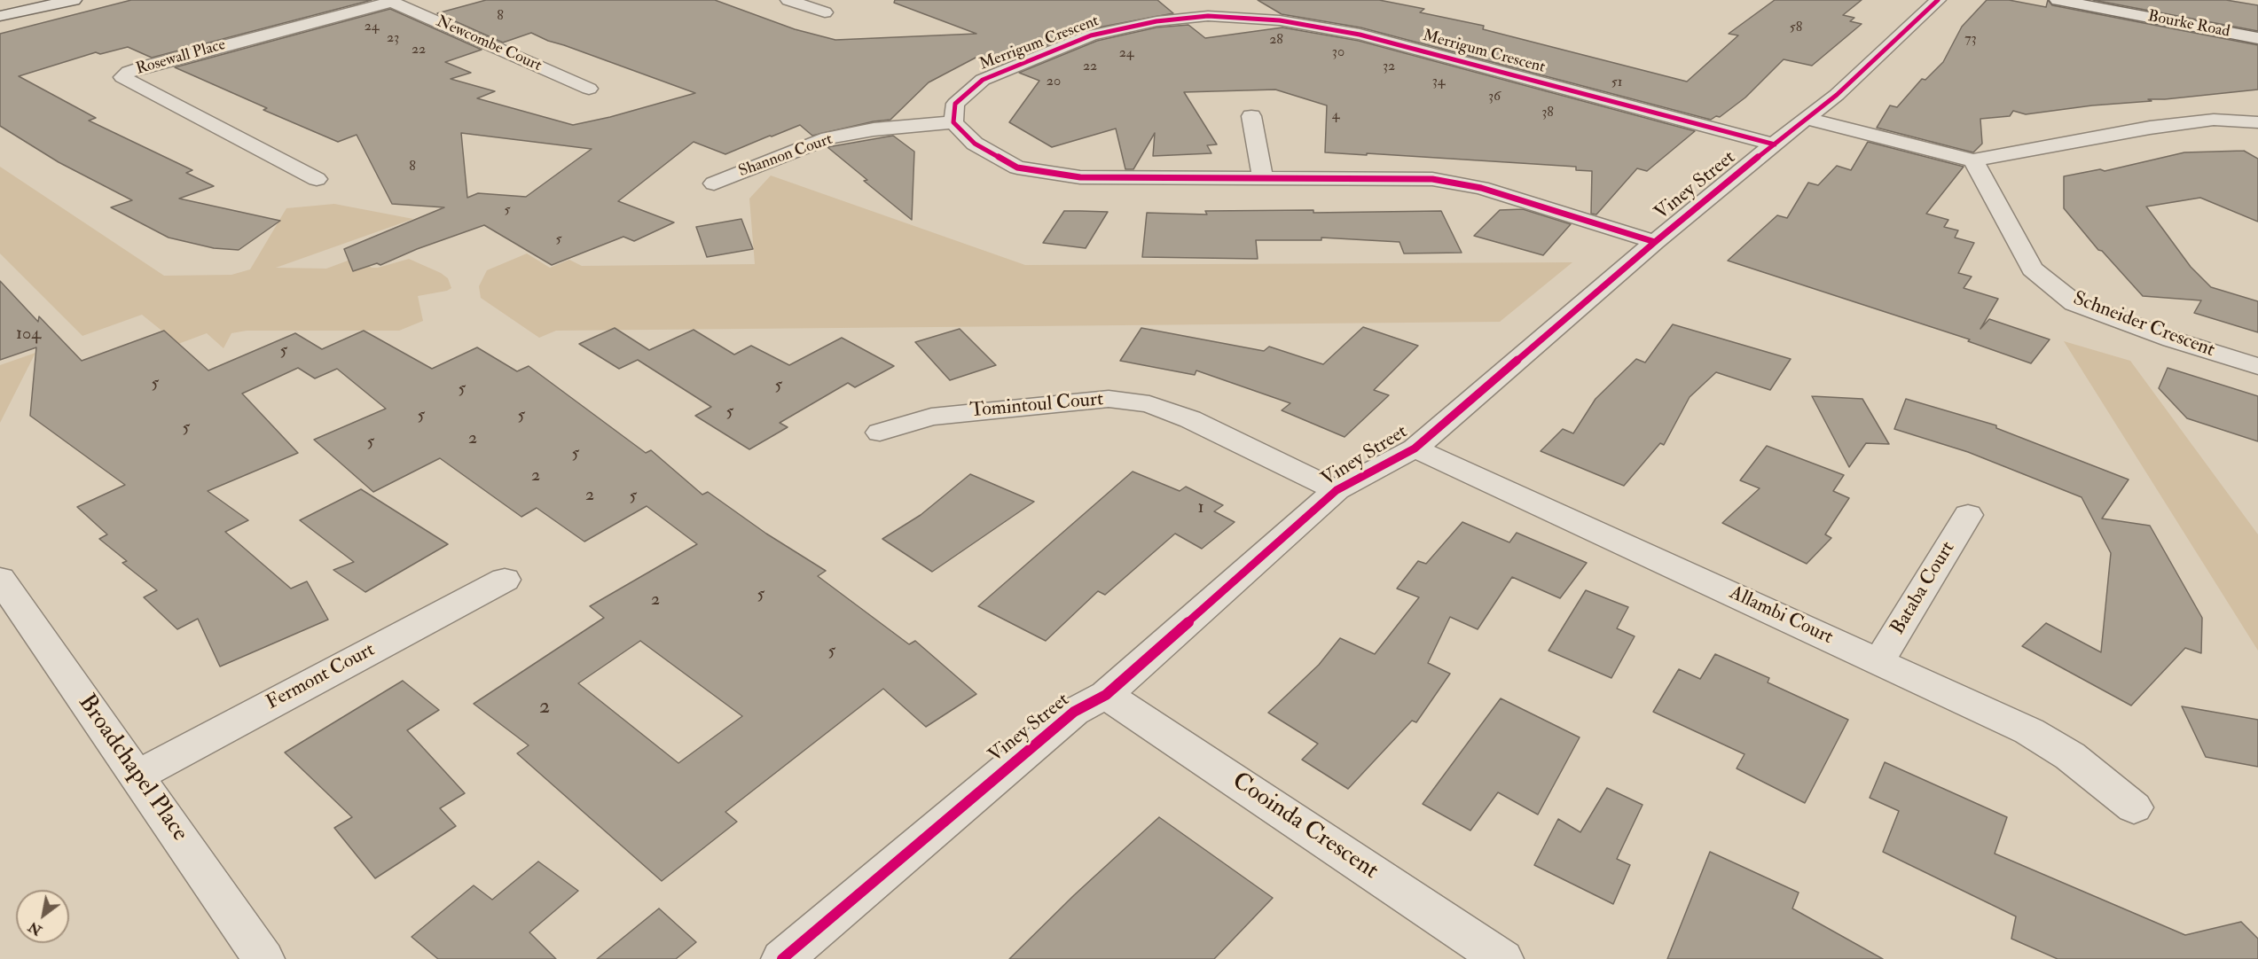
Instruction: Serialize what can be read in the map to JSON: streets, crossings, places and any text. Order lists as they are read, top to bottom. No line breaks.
{"streets":{"street":["Bourke Road","Merrigum Crescent","Newcombe Court","Rosewall Place","Shannon Court","Viney Street","Schneider Crescent","Tomintoul Court","Bataba Court","Allambi Court","Fermont Court","Broadchapel Place","Cooinda Crescent"]},"crossings":[["Merrigum Crescent","Shannon Court"],["Merrigum Crescent","Viney Street"],["Newcombe Court","Rosewall Place"],["Viney Street","Tomintoul Court"],["Viney Street","Allambi Court"],["Viney Street","Cooinda Crescent"],["Bataba Court","Allambi Court"],["Fermont Court","Broadchapel Place"]],"house_numbers":["8","24","58","23","73","28","22","30","24","22","32","20","34","51","36","38","4","8","5","5","104","5","5","5","5","5","5","5","5","2","5","5","2","2","5","1","5","2","5","2"],"north":"bottom left"}
